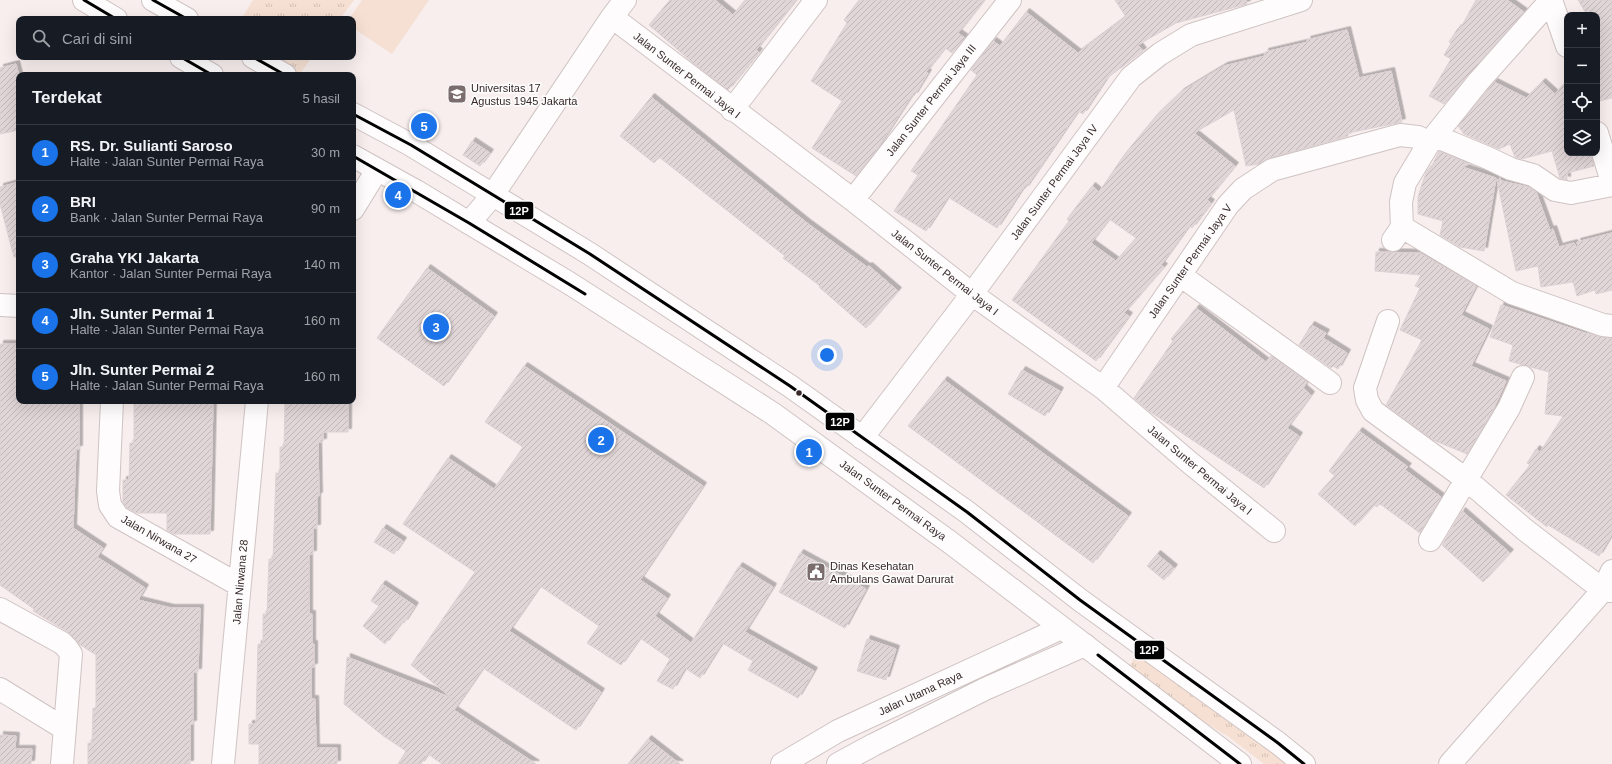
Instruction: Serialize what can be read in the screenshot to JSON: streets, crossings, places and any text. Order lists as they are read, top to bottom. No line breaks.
{"streets":{"street":["Jalan Sunter Permai Jaya I","Jalan Sunter Permai Jaya III","Jalan Sunter Permai Jaya IV","Jalan Sunter Permai Jaya V","Jalan Sunter Permai Raya","Jalan Nirwana 27","Jalan Nirwana 28","Jalan Utama Raya"]},"crossings":[["Jalan Sunter Permai Jaya I","Jalan Sunter Permai Jaya III"],["Jalan Sunter Permai Jaya I","Jalan Sunter Permai Jaya IV"],["Jalan Sunter Permai Jaya I","Jalan Sunter Permai Jaya V"],["Jalan Sunter Permai Raya","Jalan Utama Raya"],["Jalan Nirwana 27","Jalan Nirwana 28"]],"places":{"school or university":["Universitas 17 Agustus 1945 Jakarta"],"public building":["Dinas Kesehatan Ambulans Gawat Darurat"]},"lines":["transit line 12P"],"page":{"map_buttons":["+","−"],"search":"Cari di sini","heading":["Terdekat","5 hasil"],"pins":["5","4","3","2","1"],"list":[{"mark":"1","name":"RS. Dr. Sulianti Saroso","note":"Halte · Jalan Sunter Permai Raya","value":"30 m"},{"mark":"2","name":"BRI","note":"Bank · Jalan Sunter Permai Raya","value":"90 m"},{"mark":"3","name":"Graha YKI Jakarta","note":"Kantor · Jalan Sunter Permai Raya","value":"140 m"},{"mark":"4","name":"Jln. Sunter Permai 1","note":"Halte · Jalan Sunter Permai Raya","value":"160 m"},{"mark":"5","name":"Jln. Sunter Permai 2","note":"Halte · Jalan Sunter Permai Raya","value":"160 m"}]}}
